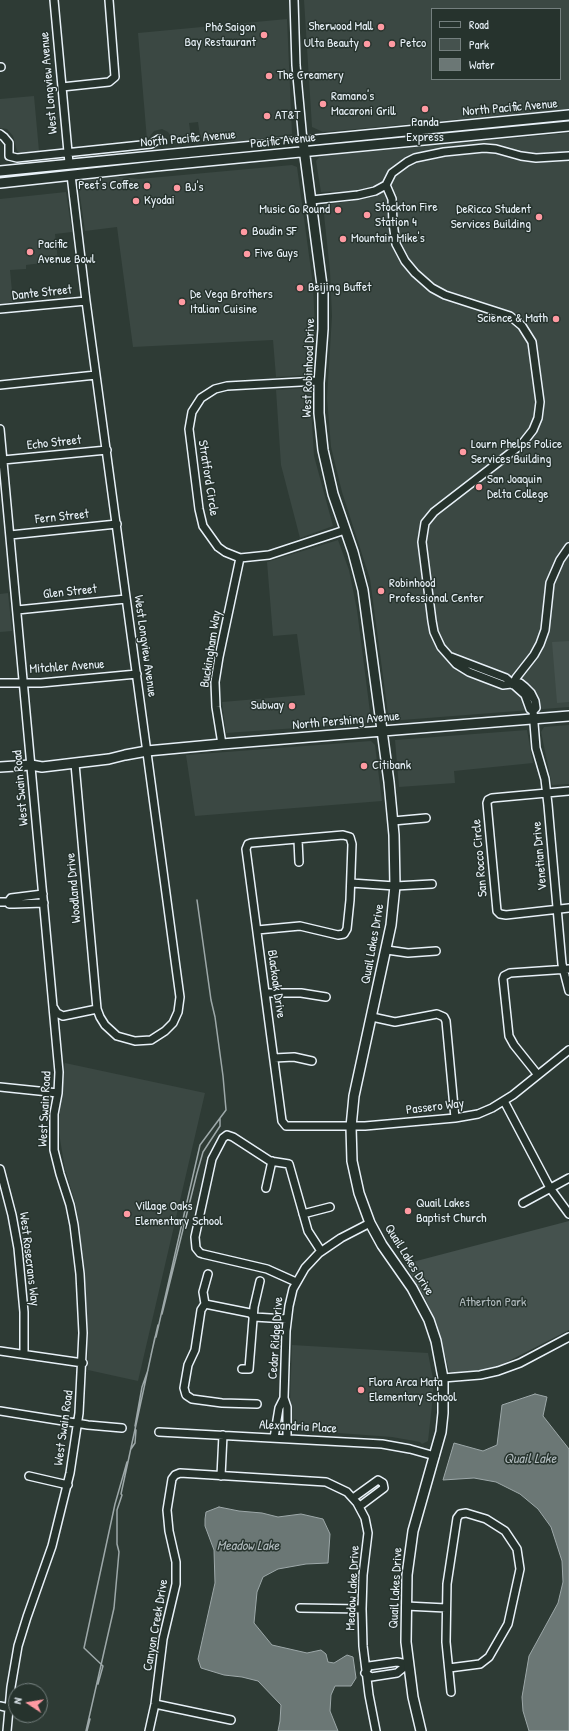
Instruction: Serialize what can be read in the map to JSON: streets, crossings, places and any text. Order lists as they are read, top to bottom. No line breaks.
{"streets":{"main road":["North Pacific Avenue","Pacific Avenue","West Robinhood Drive","North Pershing Avenue","Quail Lakes Drive"],"street":["West Longview Avenue","Dante Street","Echo Street","Stratford Circle","Fern Street","Glen Street","Buckingham Way","Mitchler Avenue","West Swain Road","Venetian Drive","San Rocco Circle","Woodland Drive","Blackoak Drive","Passero Way","West Rosecrans Way","Cedar Ridge Drive","Alexandria Place","Meadow Lake Drive","Canyon Creek Drive"]},"crossings":[["West Longview Avenue","North Pacific Avenue"],["West Longview Avenue","Pacific Avenue"],["West Longview Avenue","Dante Street"],["West Longview Avenue","Echo Street"],["West Longview Avenue","Fern Street"],["West Longview Avenue","Glen Street"],["West Longview Avenue","Mitchler Avenue"],["West Longview Avenue","North Pershing Avenue"],["West Longview Avenue","Woodland Drive"],["North Pacific Avenue","West Robinhood Drive"],["Pacific Avenue","West Robinhood Drive"],["West Robinhood Drive","Stratford Circle"],["West Robinhood Drive","North Pershing Avenue"],["West Robinhood Drive","Quail Lakes Drive"],["Echo Street","West Swain Road"],["Stratford Circle","Buckingham Way"],["Fern Street","West Swain Road"],["Glen Street","West Swain Road"],["Buckingham Way","North Pershing Avenue"],["Mitchler Avenue","West Swain Road"],["North Pershing Avenue","West Swain Road"],["North Pershing Avenue","Venetian Drive"],["North Pershing Avenue","Woodland Drive"],["North Pershing Avenue","Quail Lakes Drive"],["Venetian Drive","San Rocco Circle"],["Quail Lakes Drive","Passero Way"],["Quail Lakes Drive","Cedar Ridge Drive"],["Quail Lakes Drive","Alexandria Place"],["Blackoak Drive","Passero Way"],["Cedar Ridge Drive","Alexandria Place"],["Meadow Lake Drive","Canyon Creek Drive"]],"water":["Quail Lake","Meadow Lake"],"parks":["Atherton Park"],"places":["Sherwood Mall","Phở Saigon Bay Restaurant","Ulta Beauty","Petco","The Creamery","Ramano's Macaroni Grill","Panda Express","AT&T","Peet's Coffee","BJ's","Kyodai","Music Go Round","Stockton Fire Station 4","DeRicco Student Services Building","Boudin SF","Mountain Mike's","Pacific Avenue Bowl","Five Guys","Beijing Buffet","De Vega Brothers Italian Cuisine","Science & Math","Lourn Phelps Police Services Building","San Joaquin Delta College","Robinhood Professional Center","Subway","Citibank","Quail Lakes Baptist Church","Village Oaks Elementary School","Flora Arca Mata Elementary School"],"legend":["Road","Park","Water"],"north":"left"}
